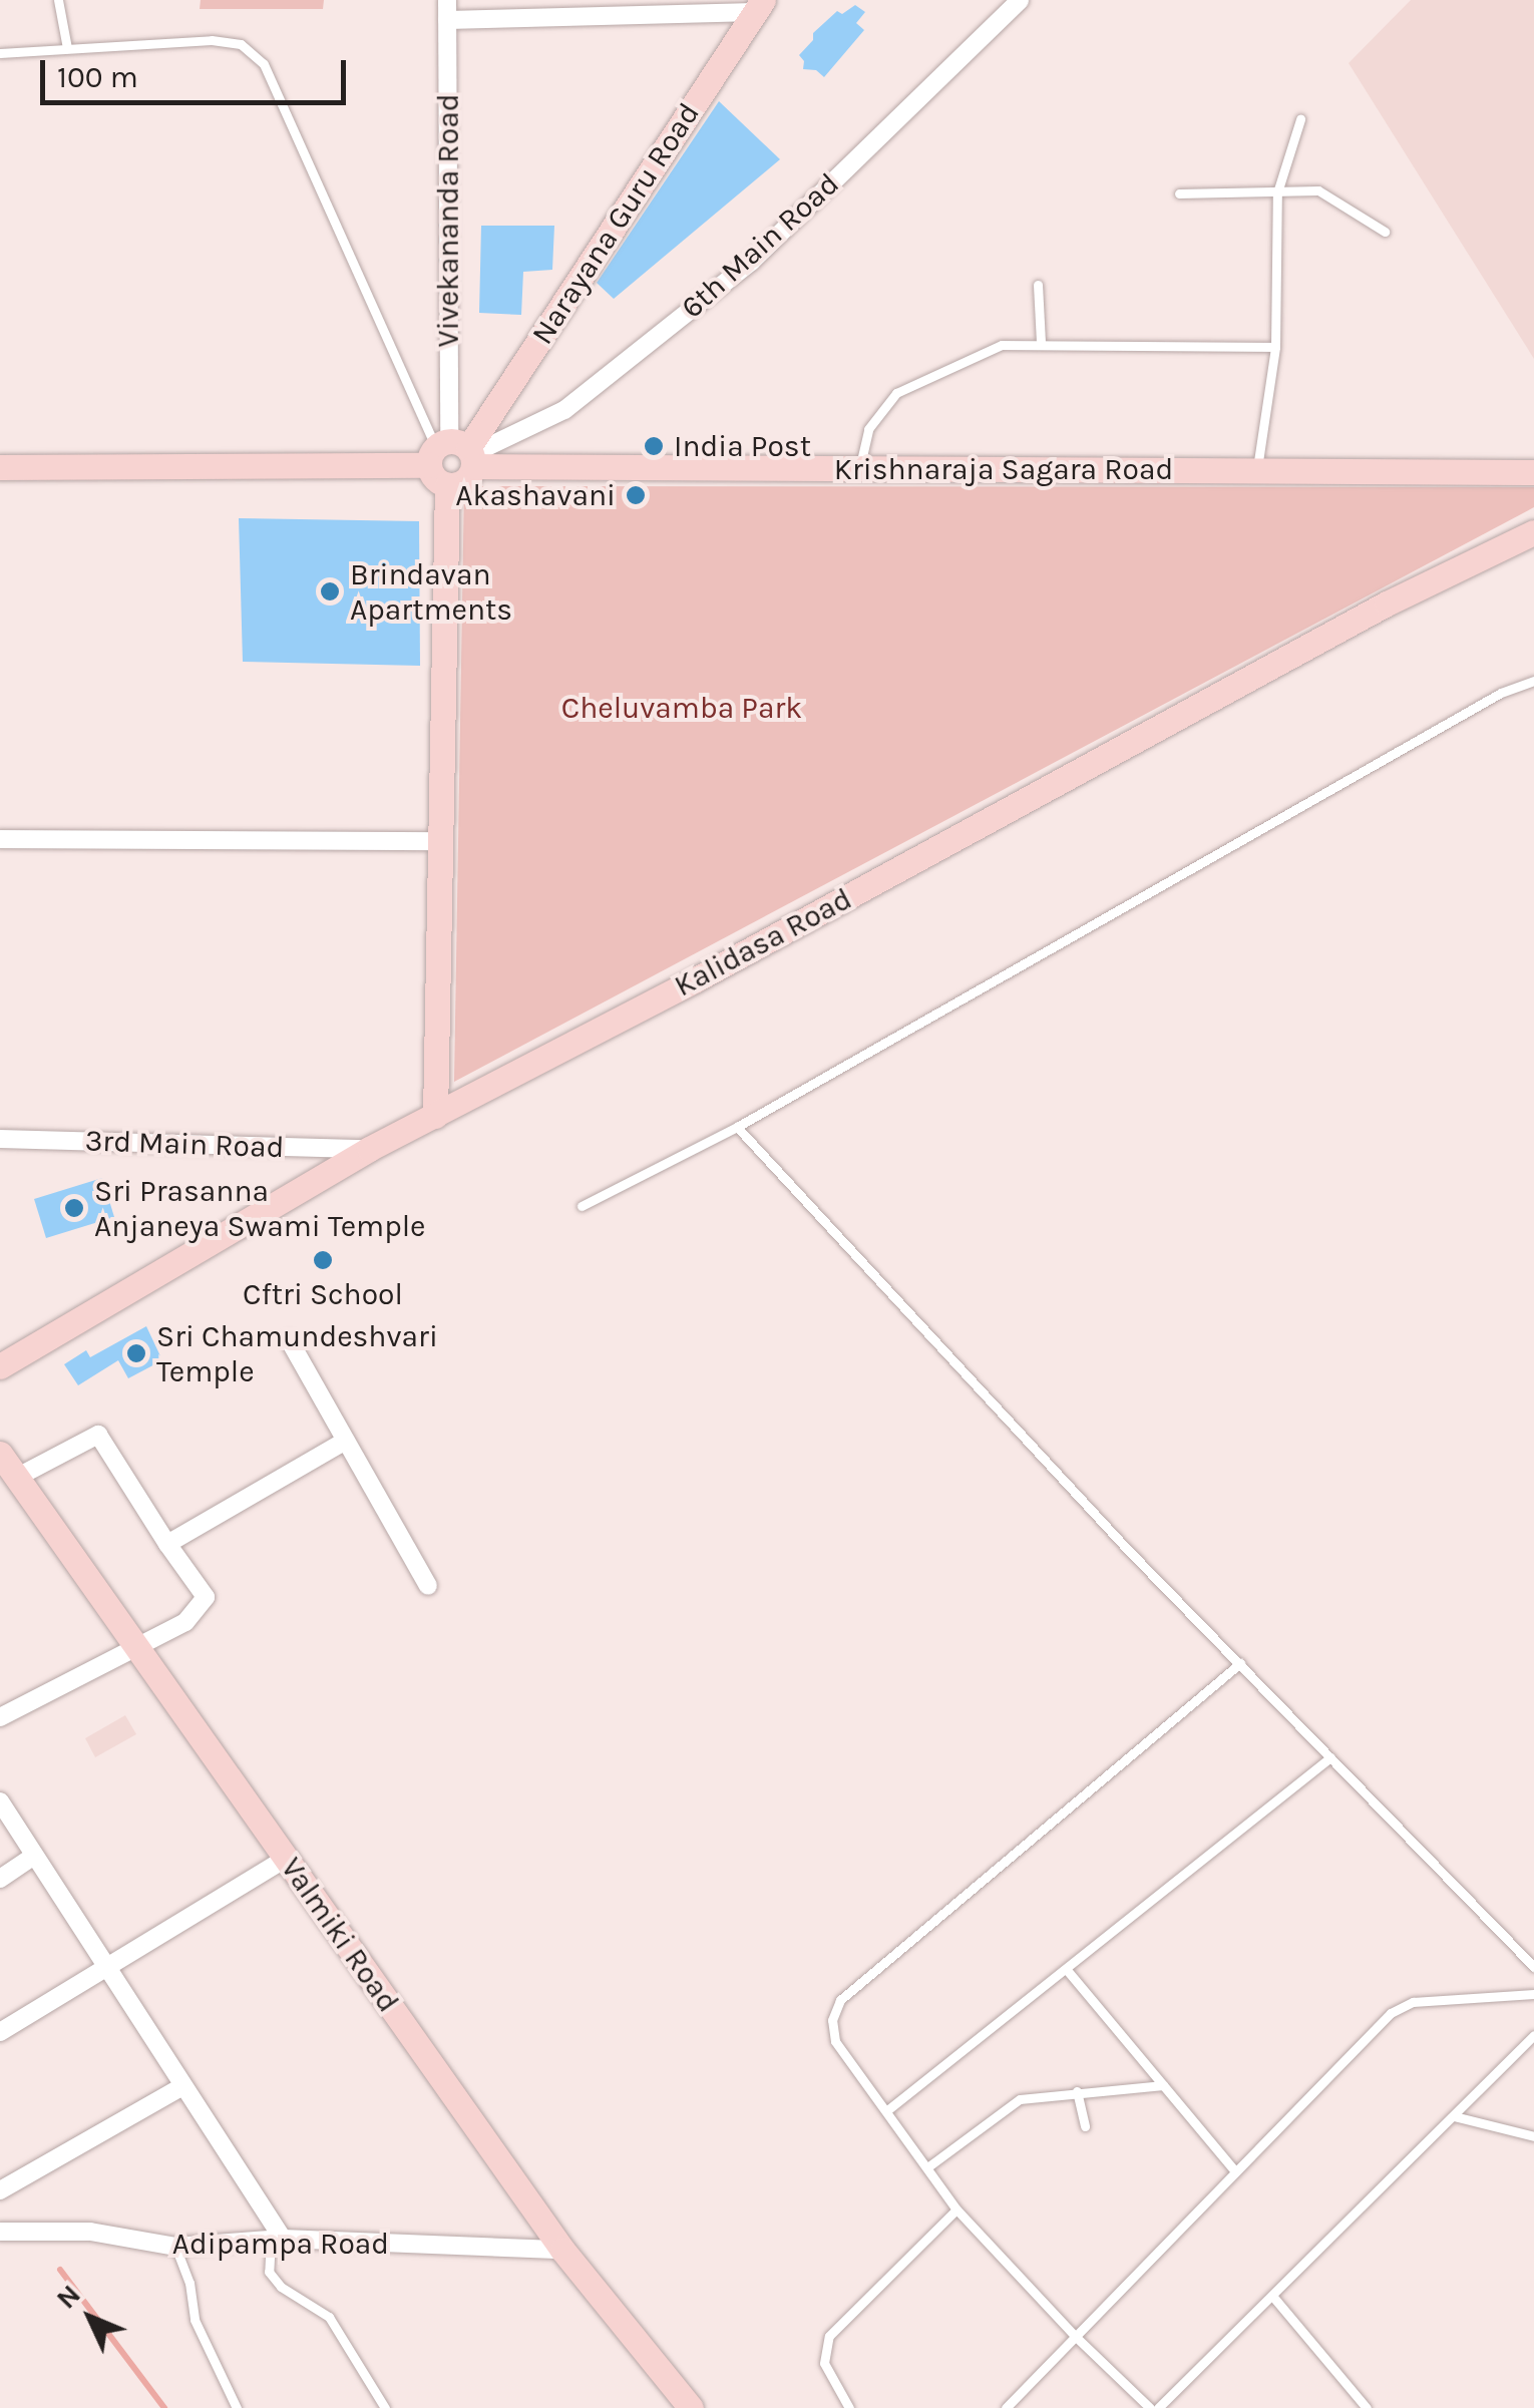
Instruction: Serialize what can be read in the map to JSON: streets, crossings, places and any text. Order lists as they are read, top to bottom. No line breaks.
{"streets":{"street":["Vivekananda Road","Narayana Guru Road","6th Main Road","Krishnaraja Sagara Road","Kalidasa Road","3rd Main Road","Valmiki Road","Adipampa Road"]},"crossings":[["Vivekananda Road","Narayana Guru Road"],["Vivekananda Road","6th Main Road"],["Vivekananda Road","Krishnaraja Sagara Road"],["Narayana Guru Road","6th Main Road"],["Narayana Guru Road","Krishnaraja Sagara Road"],["6th Main Road","Krishnaraja Sagara Road"],["Kalidasa Road","3rd Main Road"],["Valmiki Road","Adipampa Road"]],"parks":["Cheluvamba Park"],"places":["India Post","Akashavani","Brindavan Apartments","Sri Prasanna Anjaneya Swami Temple","Cftri School","Sri Chamundeshvari Temple"],"scale_bar":"100 m","north":"top left"}
